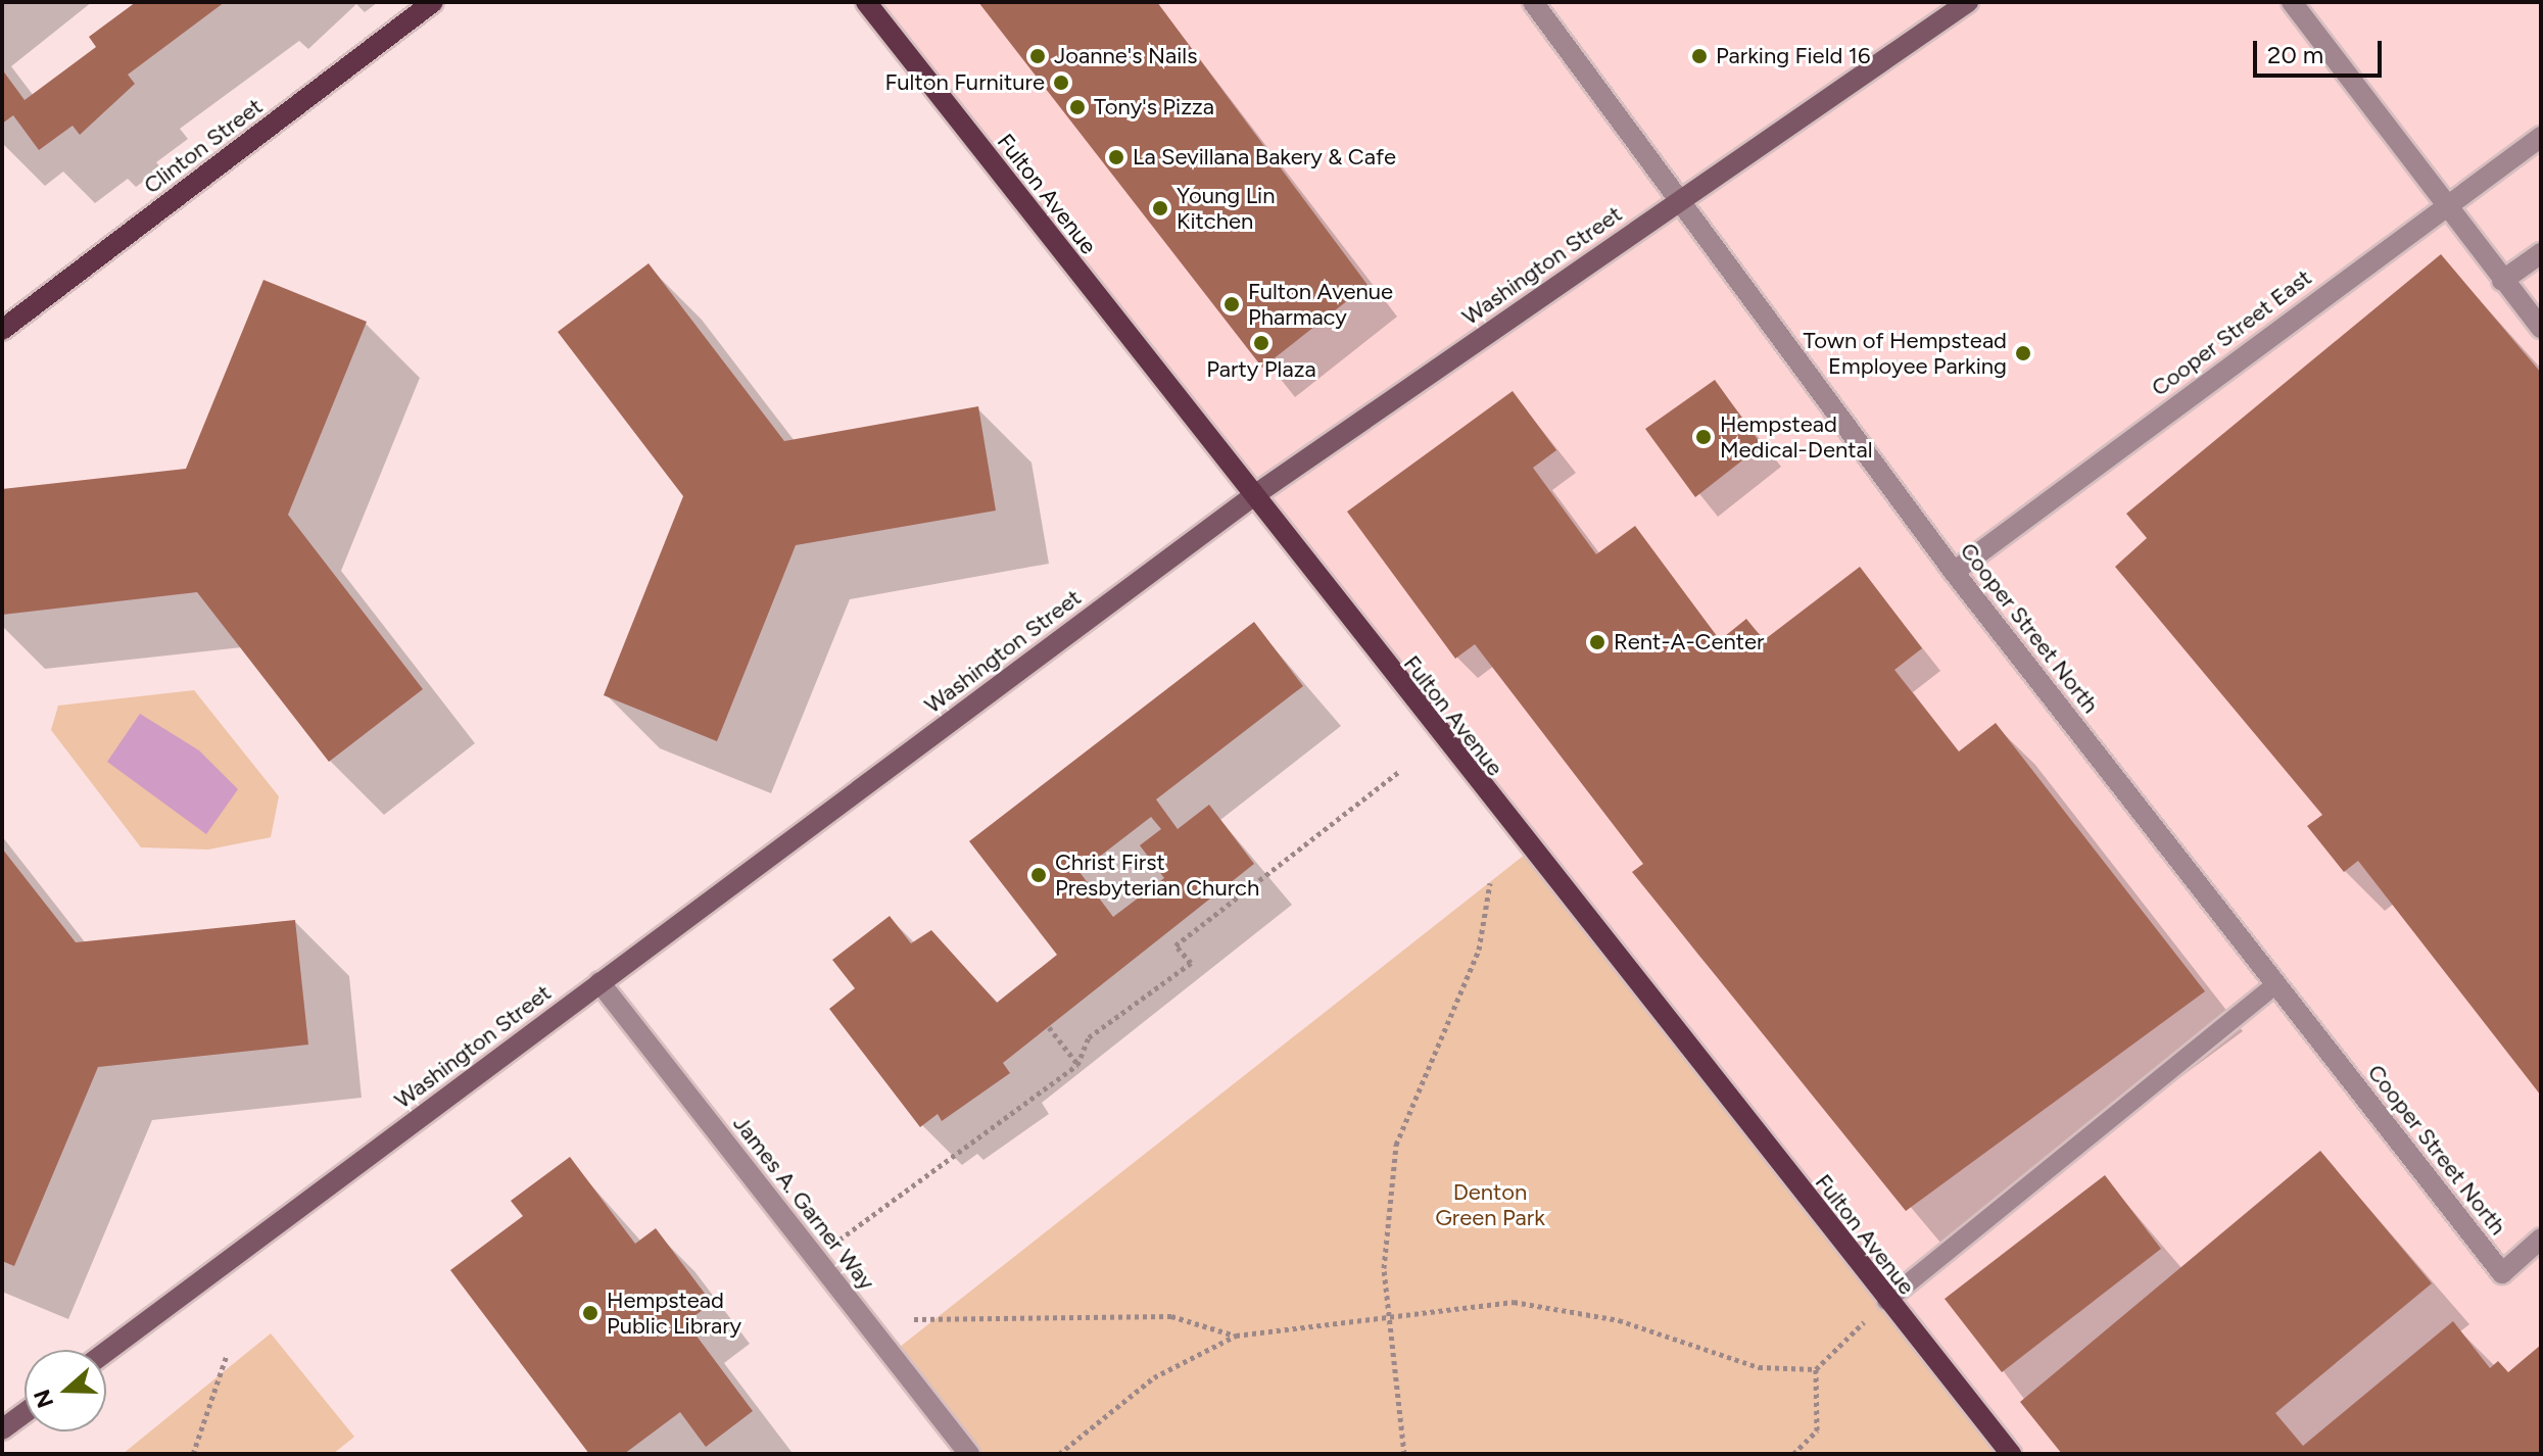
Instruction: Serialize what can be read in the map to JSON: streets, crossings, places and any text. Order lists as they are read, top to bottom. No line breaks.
{"streets":{"main road":["Clinton Street","Fulton Avenue","Washington Street"],"street":["Cooper Street East","Cooper Street North","James A. Garner Way"]},"crossings":[["Fulton Avenue","Washington Street"],["Washington Street","Cooper Street North"],["Washington Street","James A. Garner Way"],["Cooper Street East","Cooper Street North"]],"parks":["Denton Green Park"],"places":["Joanne's Nails","Parking Field 16","Fulton Furniture","Tony's Pizza","La Sevillana Bakery & Cafe","Young Lin Kitchen","Fulton Avenue Pharmacy","Party Plaza","Town of Hempstead Employee Parking","Hempstead Medical-Dental","Rent-A-Center","Christ First Presbyterian Church","Hempstead Public Library"],"scale_bar":"20 m","north":"left"}
